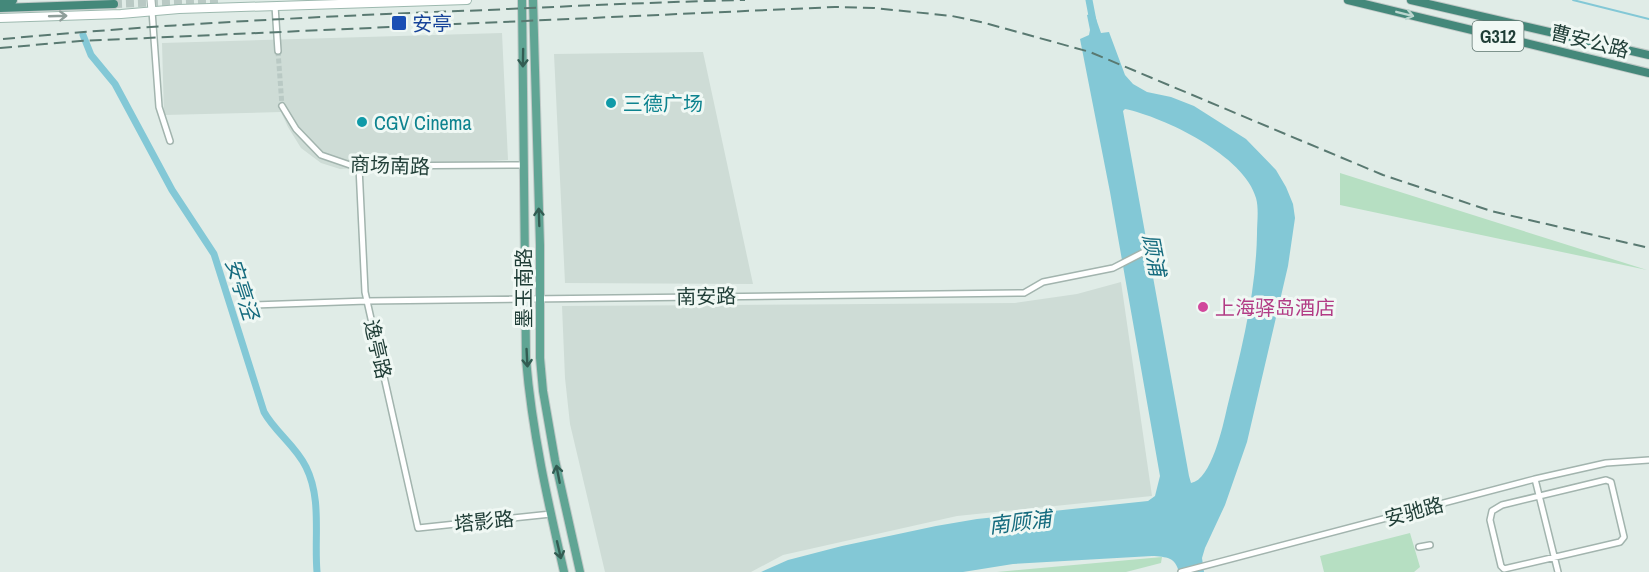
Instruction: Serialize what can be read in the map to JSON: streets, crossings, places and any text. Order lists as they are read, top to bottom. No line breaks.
{"streets":{"highway":["G312","曹安公路"],"main road":["墨玉南路"],"street":["商场南路","南安路","逸亭路","安驰路","塔影路"]},"crossings":[["商场南路","墨玉南路"],["商场南路","逸亭路"],["墨玉南路","南安路"],["墨玉南路","塔影路"],["南安路","逸亭路"],["逸亭路","塔影路"]],"water":["顾浦","安亭泾","南顾浦"],"places":{"transit":["安亭"],"other":["三德广场","CGV Cinema","上海驿岛酒店"]}}
